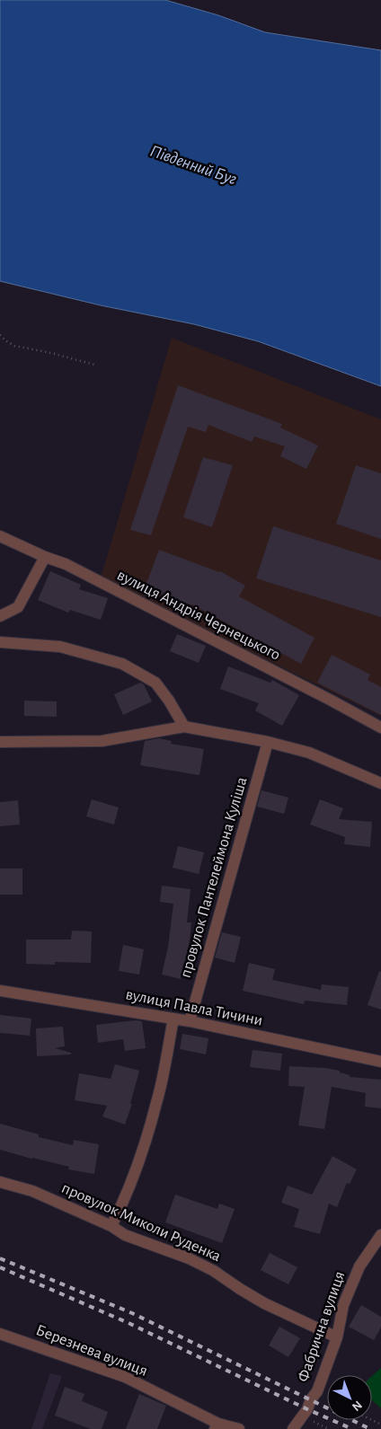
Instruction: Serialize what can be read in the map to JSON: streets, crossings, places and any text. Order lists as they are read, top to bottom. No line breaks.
{"streets":{"street":["вулиця Андрія Чернецького","провулок Пантелеймона Куліша","вулиця Павла Тичини","провулок Миколи Руденка","Фабрична вулиця","Березнева вулиця"]},"crossings":[["провулок Пантелеймона Куліша","вулиця Павла Тичини"],["провулок Миколи Руденка","Фабрична вулиця"]],"water":["Південний Буг"],"north":"bottom right"}
